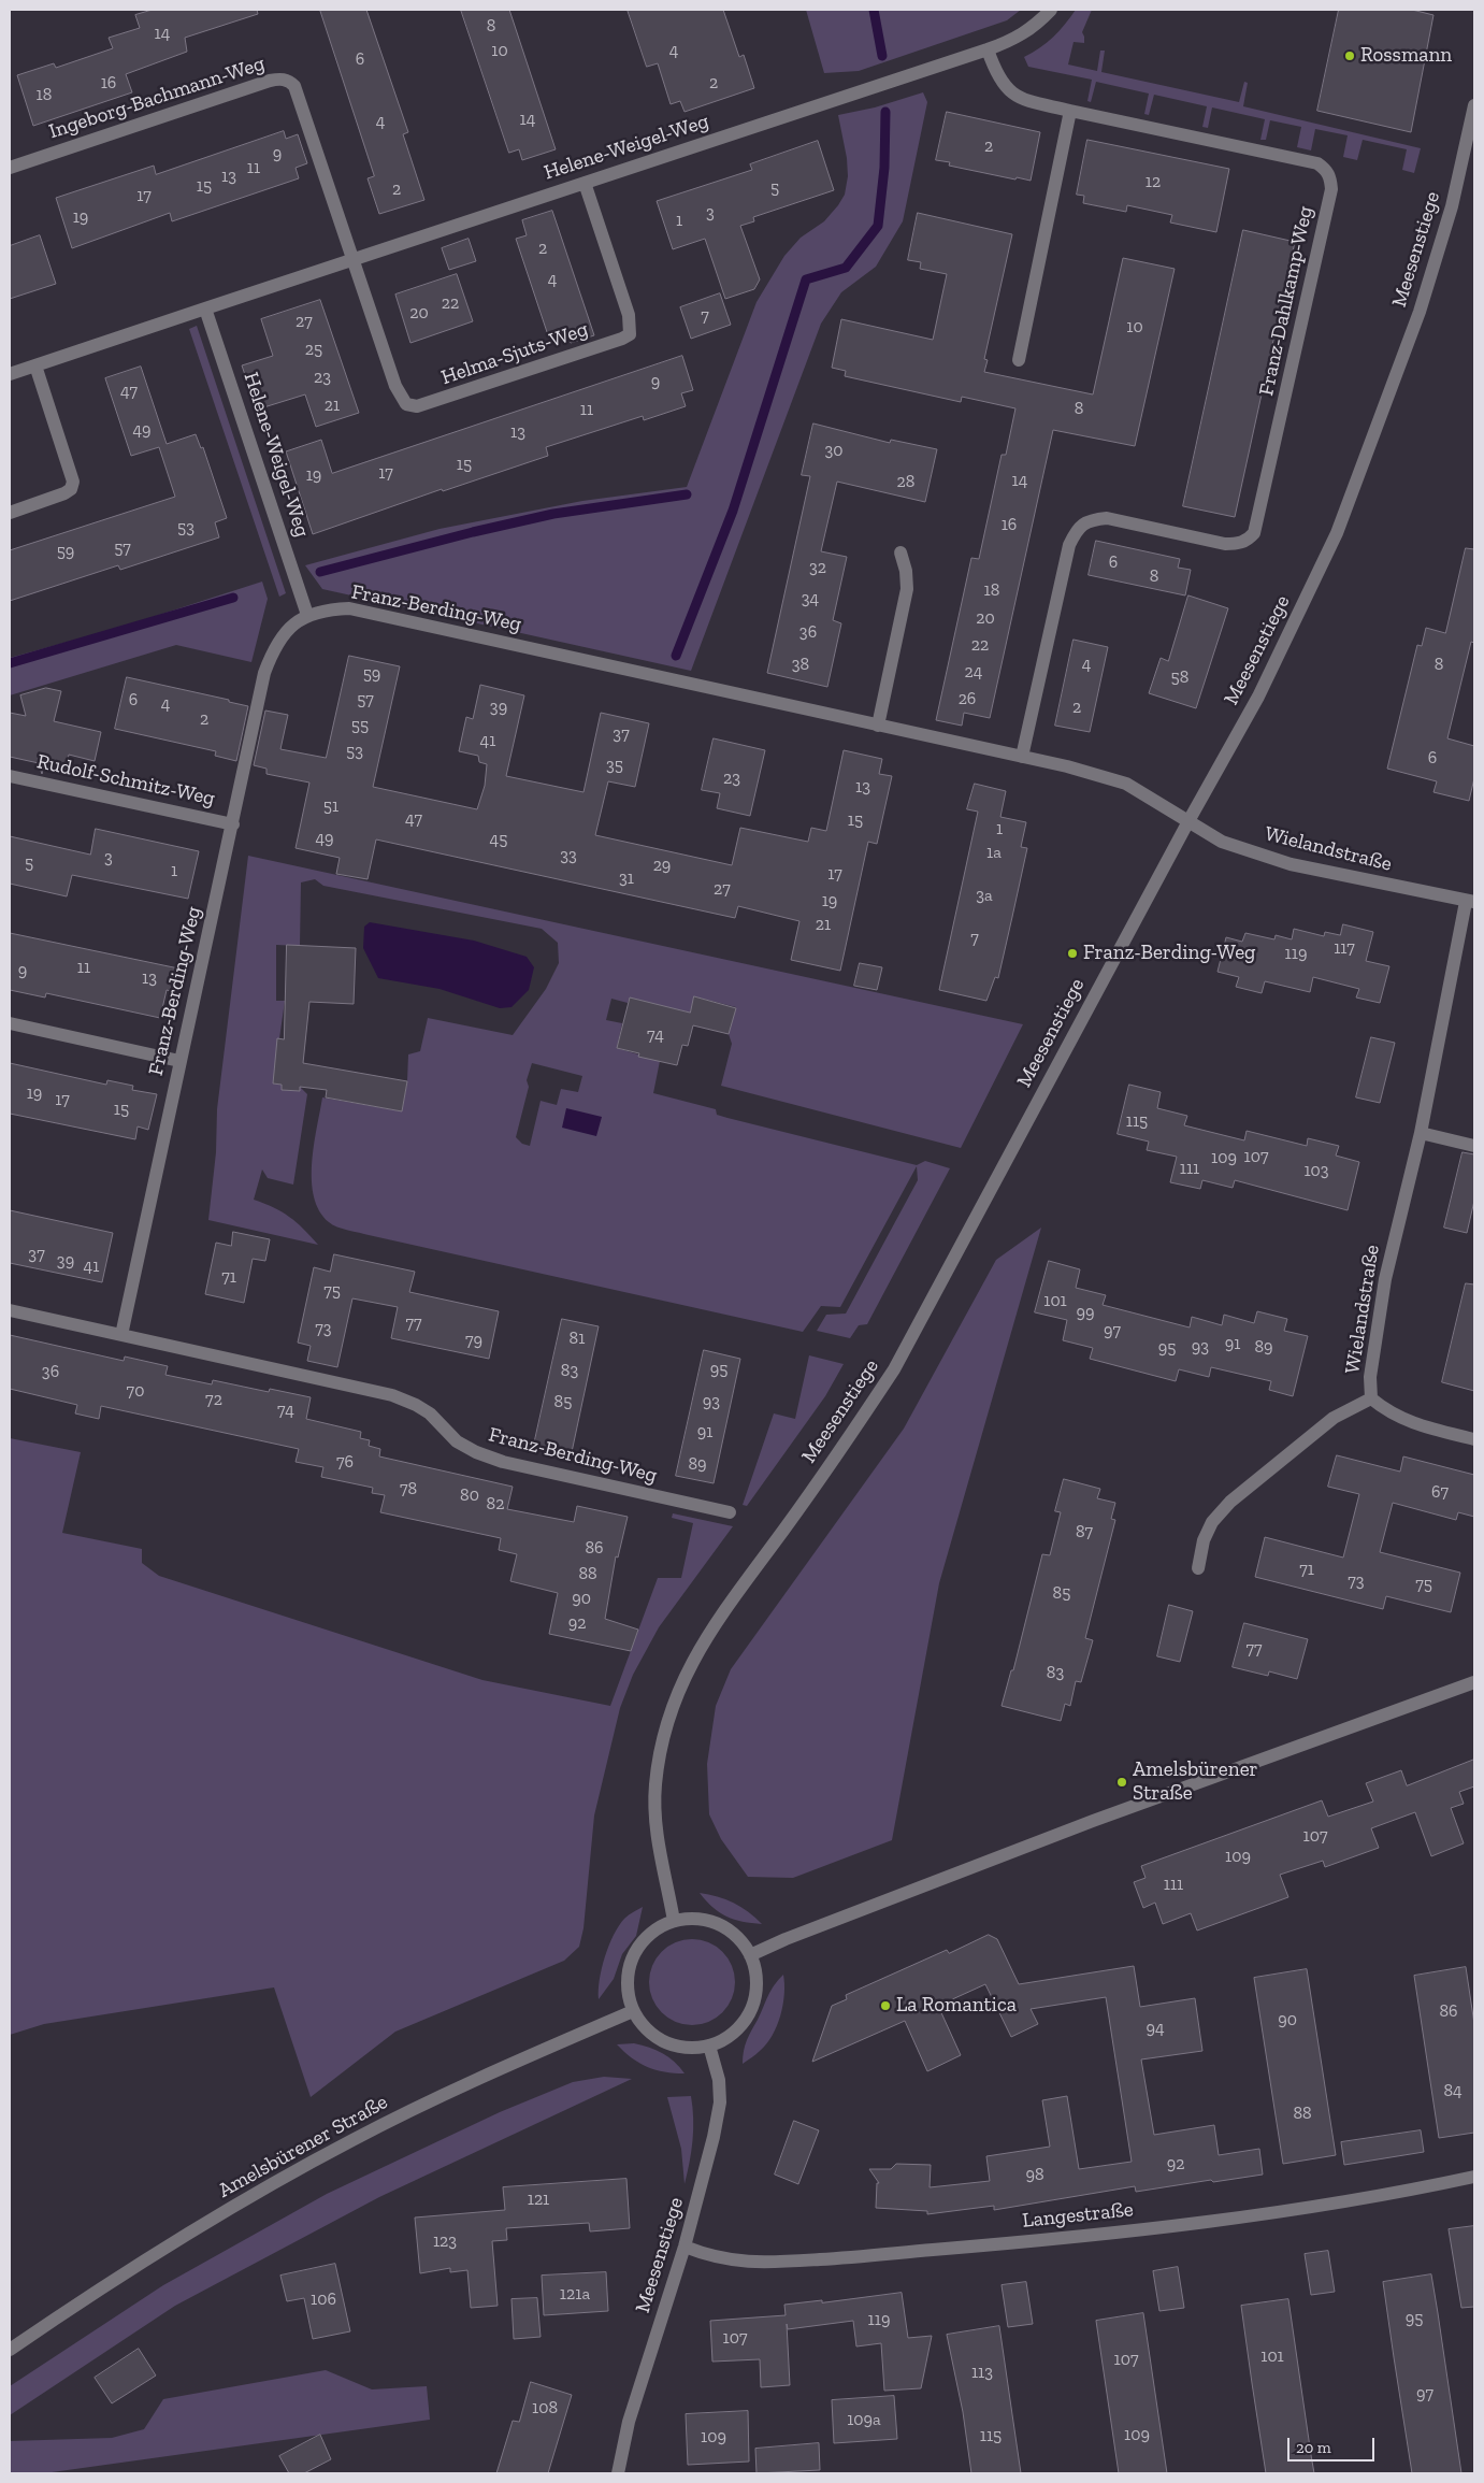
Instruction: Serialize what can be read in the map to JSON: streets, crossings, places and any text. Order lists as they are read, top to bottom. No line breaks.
{"streets":{"street":["Ingeborg-Bachmann-Weg","Helene-Weigel-Weg","Meesenstiege","Franz-Dahlkamp-Weg","Helma-Sjuts-Weg","Franz-Berding-Weg","Rudolf-Schmitz-Weg","Wielandstraße","Amelsbürener Straße","Langestraße"]},"crossings":[["Ingeborg-Bachmann-Weg","Helene-Weigel-Weg"],["Ingeborg-Bachmann-Weg","Helma-Sjuts-Weg"],["Helene-Weigel-Weg","Franz-Dahlkamp-Weg"],["Helene-Weigel-Weg","Helma-Sjuts-Weg"],["Helene-Weigel-Weg","Franz-Berding-Weg"],["Meesenstiege","Franz-Berding-Weg"],["Meesenstiege","Wielandstraße"],["Meesenstiege","Amelsbürener Straße"],["Meesenstiege","Langestraße"],["Franz-Dahlkamp-Weg","Franz-Berding-Weg"],["Franz-Berding-Weg","Rudolf-Schmitz-Weg"],["Franz-Berding-Weg","Wielandstraße"]],"places":["Rossmann","Franz-Berding-Weg","Amelsbürener Straße","La Romantica"],"house_numbers":["8","14","10","4","6","16","2","18","14","4","2","9","11","13","12","15","5","2","17","3","19","1","2","4","22","20","7","27","10","25","23","9","47","21","8","11","49","13","30","15","17","19","14","28","16","53","57","59","6","32","8","18","34","20","36","22","38","4","8","24","59","58","26","6","57","4","39","2","2","55","37","41","53","6","35","23","13","51","47","15","1","49","45","1a","33","3","5","29","1","17","31","27","3a","19","21","7","117","119","11","9","13","74","19","17","15","115","107","109","111","103","37","39","41","71","75","101","99","77","73","97","81","79","91","93","89","95","95","83","36","70","72","85","93","74","91","76","89","78","67","80","82","87","86","71","88","73","75","85","90","92","77","83","107","109","111","86","90","94","84","88","92","98","121","123","121a","106","95","119","107","101","107","113","97","108","109a","109","115","109"],"scale_bar":"20 m"}
